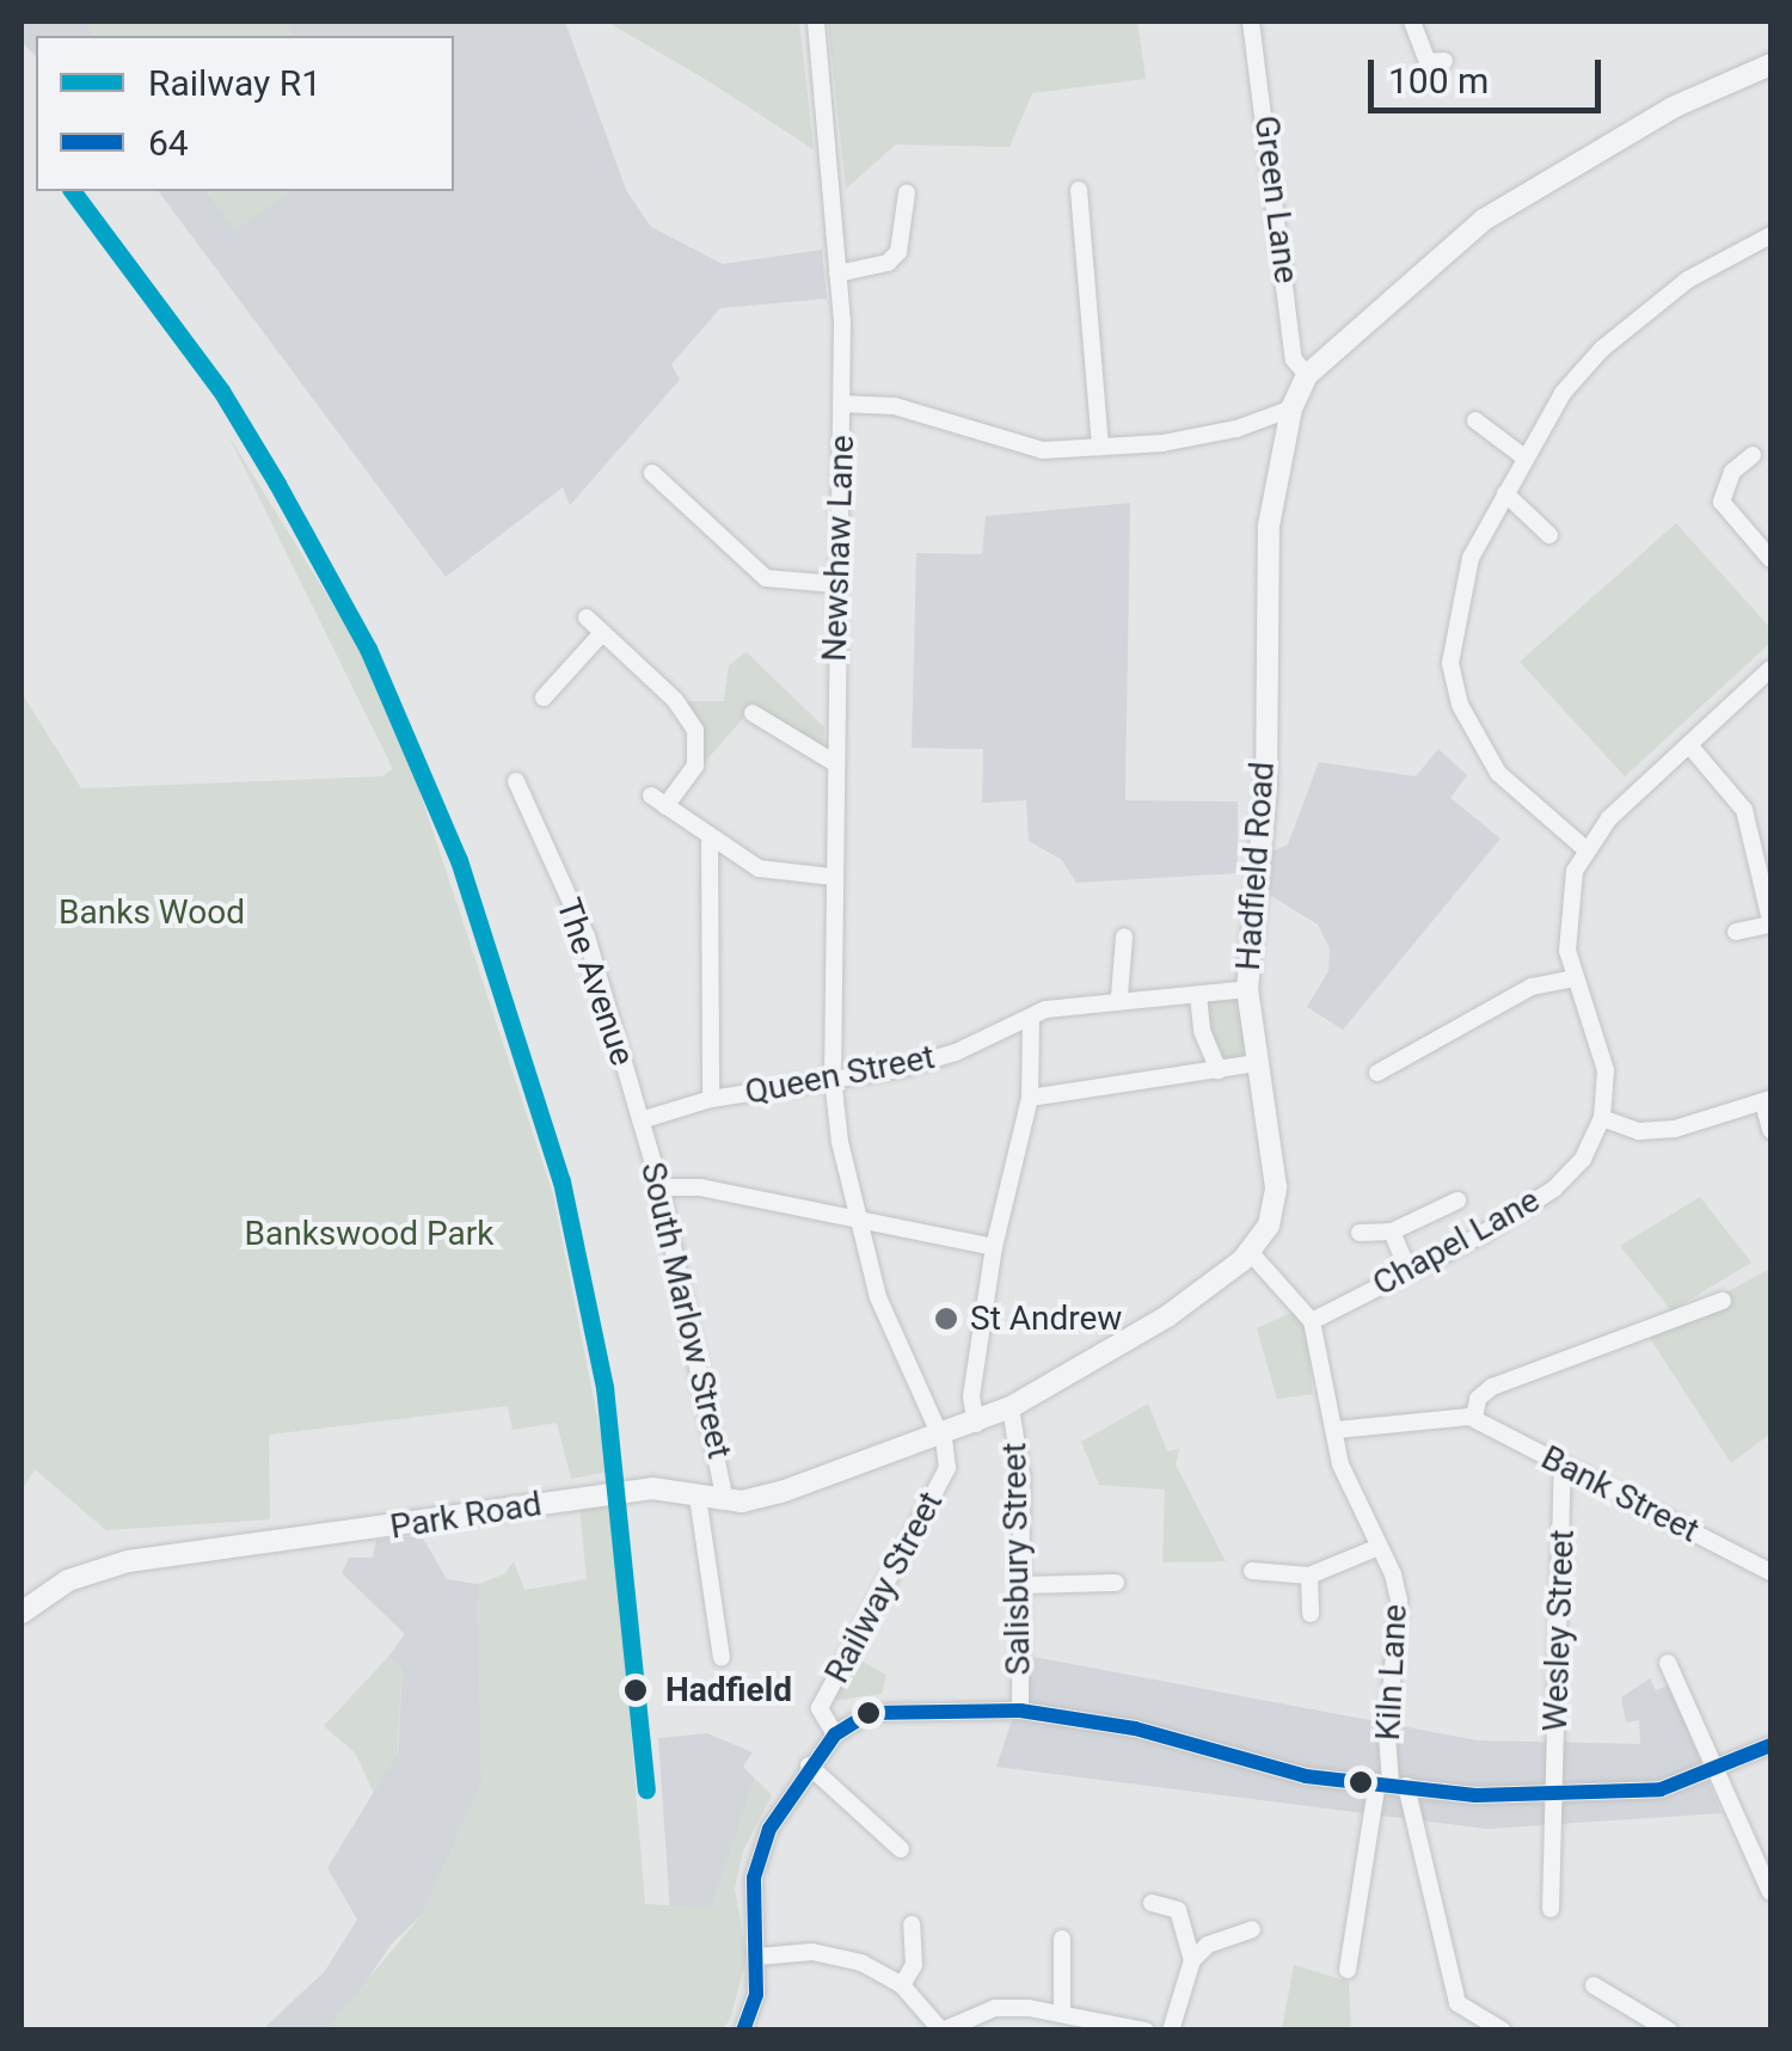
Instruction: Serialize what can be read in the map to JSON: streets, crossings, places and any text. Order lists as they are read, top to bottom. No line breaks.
{"streets":{"street":["Green Lane","Newshaw Lane","Hadfield Road","The Avenue","Queen Street","Chapel Lane","South Marlow Street","Bank Street","Park Road","Salisbury Street","Railway Street","Wesley Street","Kiln Lane"]},"crossings":[["Green Lane","Hadfield Road"],["Newshaw Lane","Hadfield Road"],["Newshaw Lane","Queen Street"],["Newshaw Lane","Railway Street"],["Hadfield Road","Queen Street"],["Hadfield Road","South Marlow Street"],["Hadfield Road","Park Road"],["Hadfield Road","Salisbury Street"],["Hadfield Road","Railway Street"],["The Avenue","Queen Street"],["The Avenue","South Marlow Street"],["Queen Street","South Marlow Street"],["Chapel Lane","Kiln Lane"],["Bank Street","Wesley Street"]],"parks":["Banks Wood","Bankswood Park"],"places":["St Andrew","Hadfield"],"lines":["rail line R1","transit line 64"],"legend":["Railway R1","64"],"scale_bar":"100 m"}
